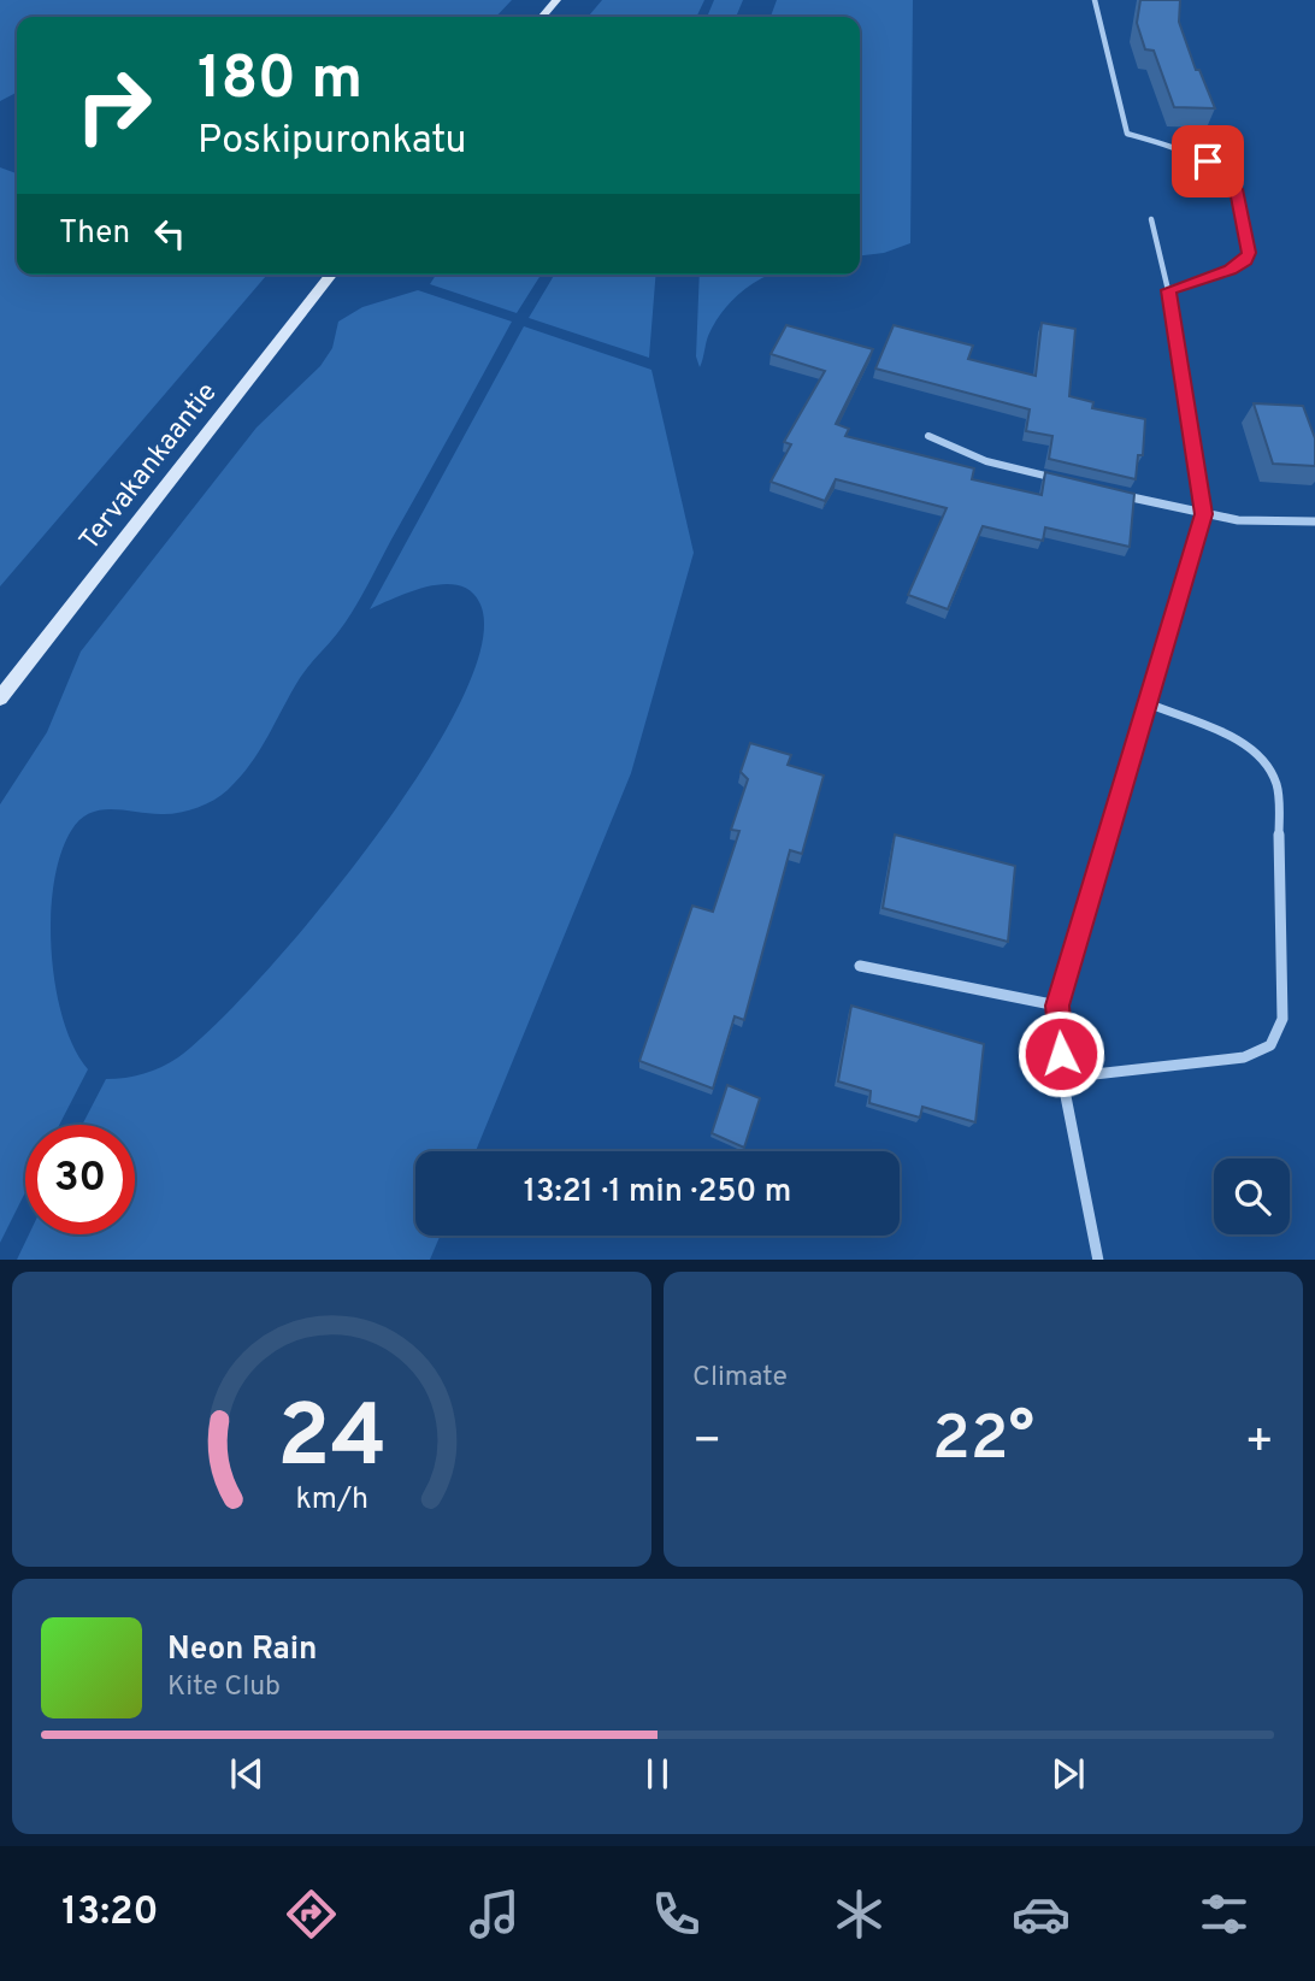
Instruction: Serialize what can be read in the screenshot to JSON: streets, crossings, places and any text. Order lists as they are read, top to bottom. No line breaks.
{"streets":{"street":["Tervakankaantie"]},"page":{"turn":["180 m","Poskipuronkatu"],"then":"Then","limit":"30","trip":"13:21 · 1 min · 250 m","tile":"Climate","heat":["−","22°","+"],"song":["Neon Rain","Kite Club"],"tabs":"13:20","gauge":["24","km/h"]}}
